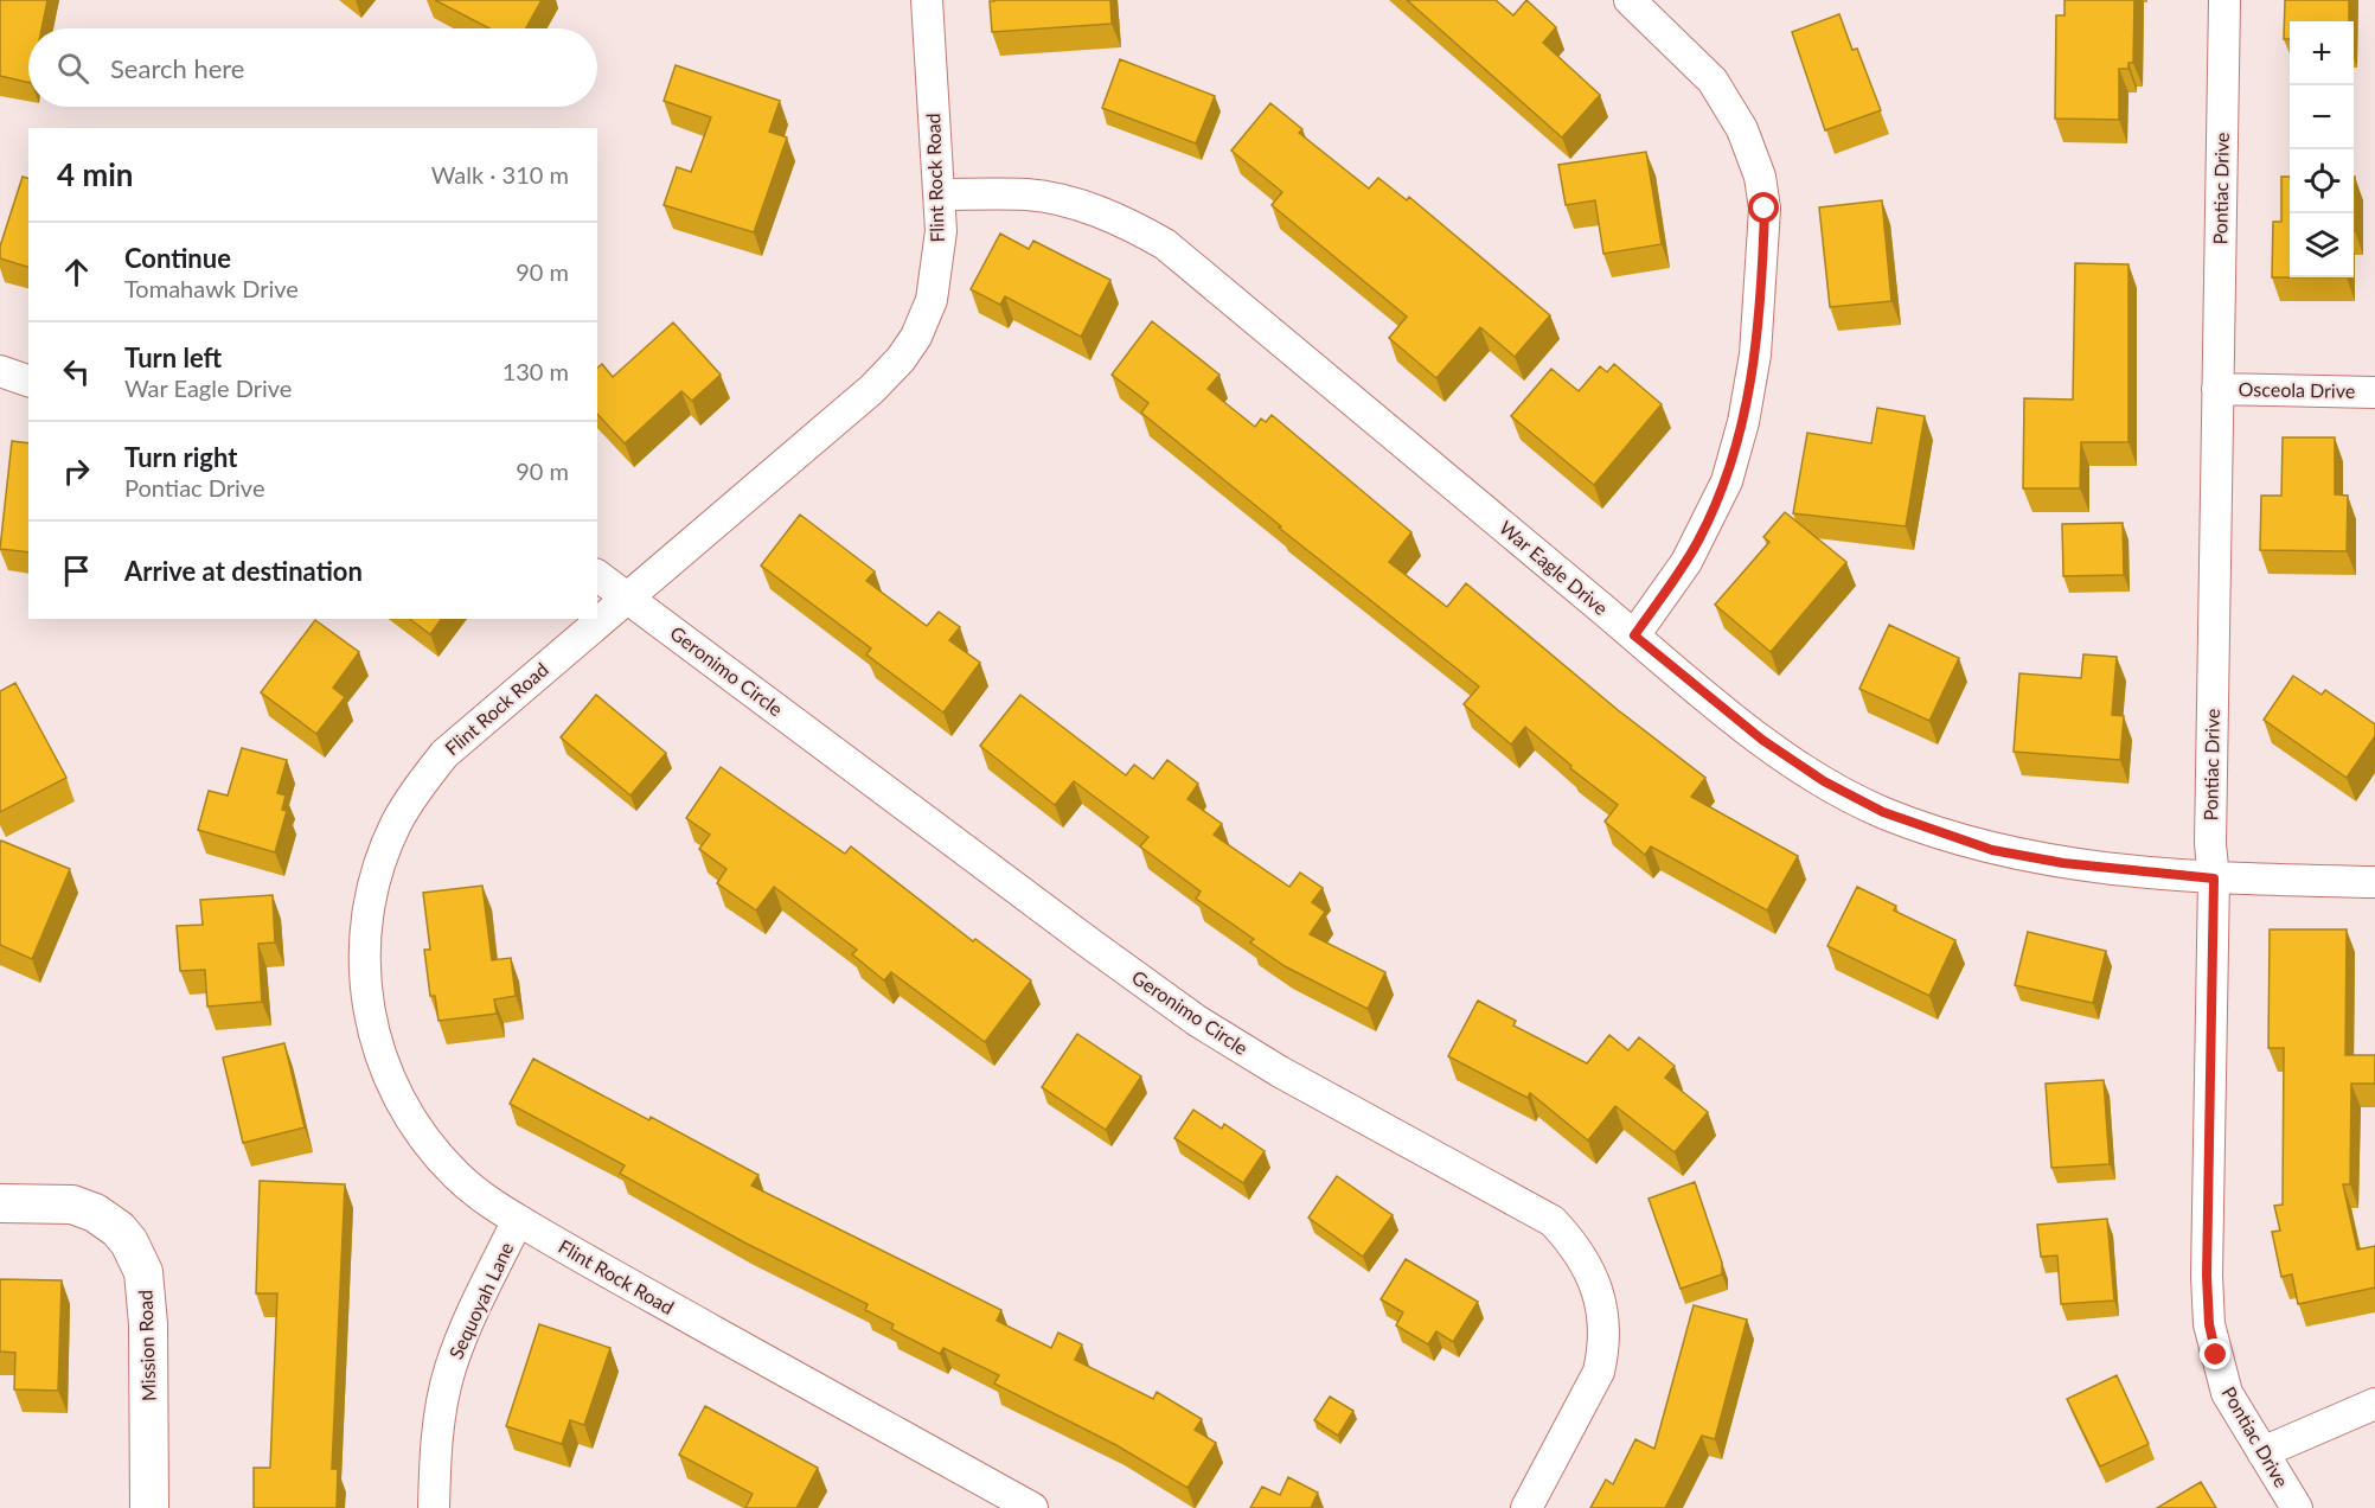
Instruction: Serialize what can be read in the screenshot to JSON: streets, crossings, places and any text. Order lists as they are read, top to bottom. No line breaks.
{"streets":{"street":["Flint Rock Road","Pontiac Drive","Osceola Drive","War Eagle Drive","Geronimo Circle","Sequoyah Lane","Mission Road"]},"crossings":[["Flint Rock Road","War Eagle Drive"],["Flint Rock Road","Geronimo Circle"],["Flint Rock Road","Sequoyah Lane"],["Pontiac Drive","Osceola Drive"],["Pontiac Drive","War Eagle Drive"]],"page":{"map_buttons":["+","−"],"search":"Search here","heading":["4 min","Walk · 310 m"],"list":[["Continue","Tomahawk Drive","90 m"],["Turn left","War Eagle Drive","130 m"],["Turn right","Pontiac Drive","90 m"],"Arrive at destination"]}}
